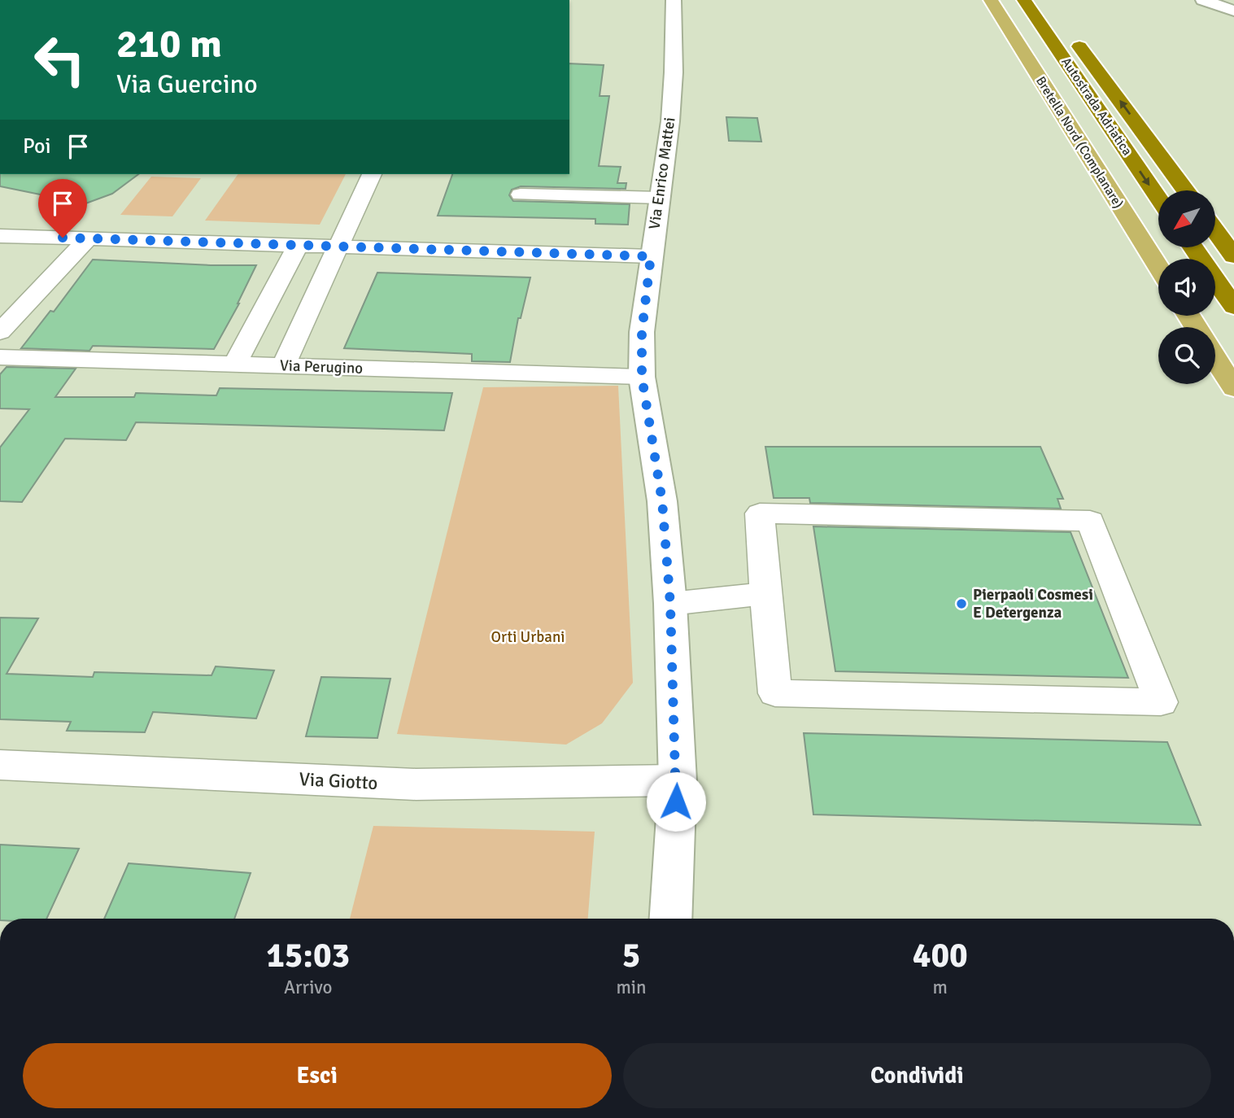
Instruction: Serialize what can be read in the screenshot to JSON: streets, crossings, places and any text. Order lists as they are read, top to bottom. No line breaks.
{"streets":{"highway":["Autostrada Adriatica"],"main road":["Bretella Nord (Complanare)"],"street":["Via Enrico Mattei","Via Perugino","Via Giotto"]},"crossings":[["Via Enrico Mattei","Via Perugino"],["Via Enrico Mattei","Via Giotto"]],"parks":["Orti Urbani"],"places":["Pierpaoli Cosmesi E Detergenza"],"north":"bottom left","page":{"turn":["210 m","Via Guercino"],"then":"Poi","eta":["15:03","Arrivo","5","min","400","m"],"buttons":["Esci","Condividi"]}}
